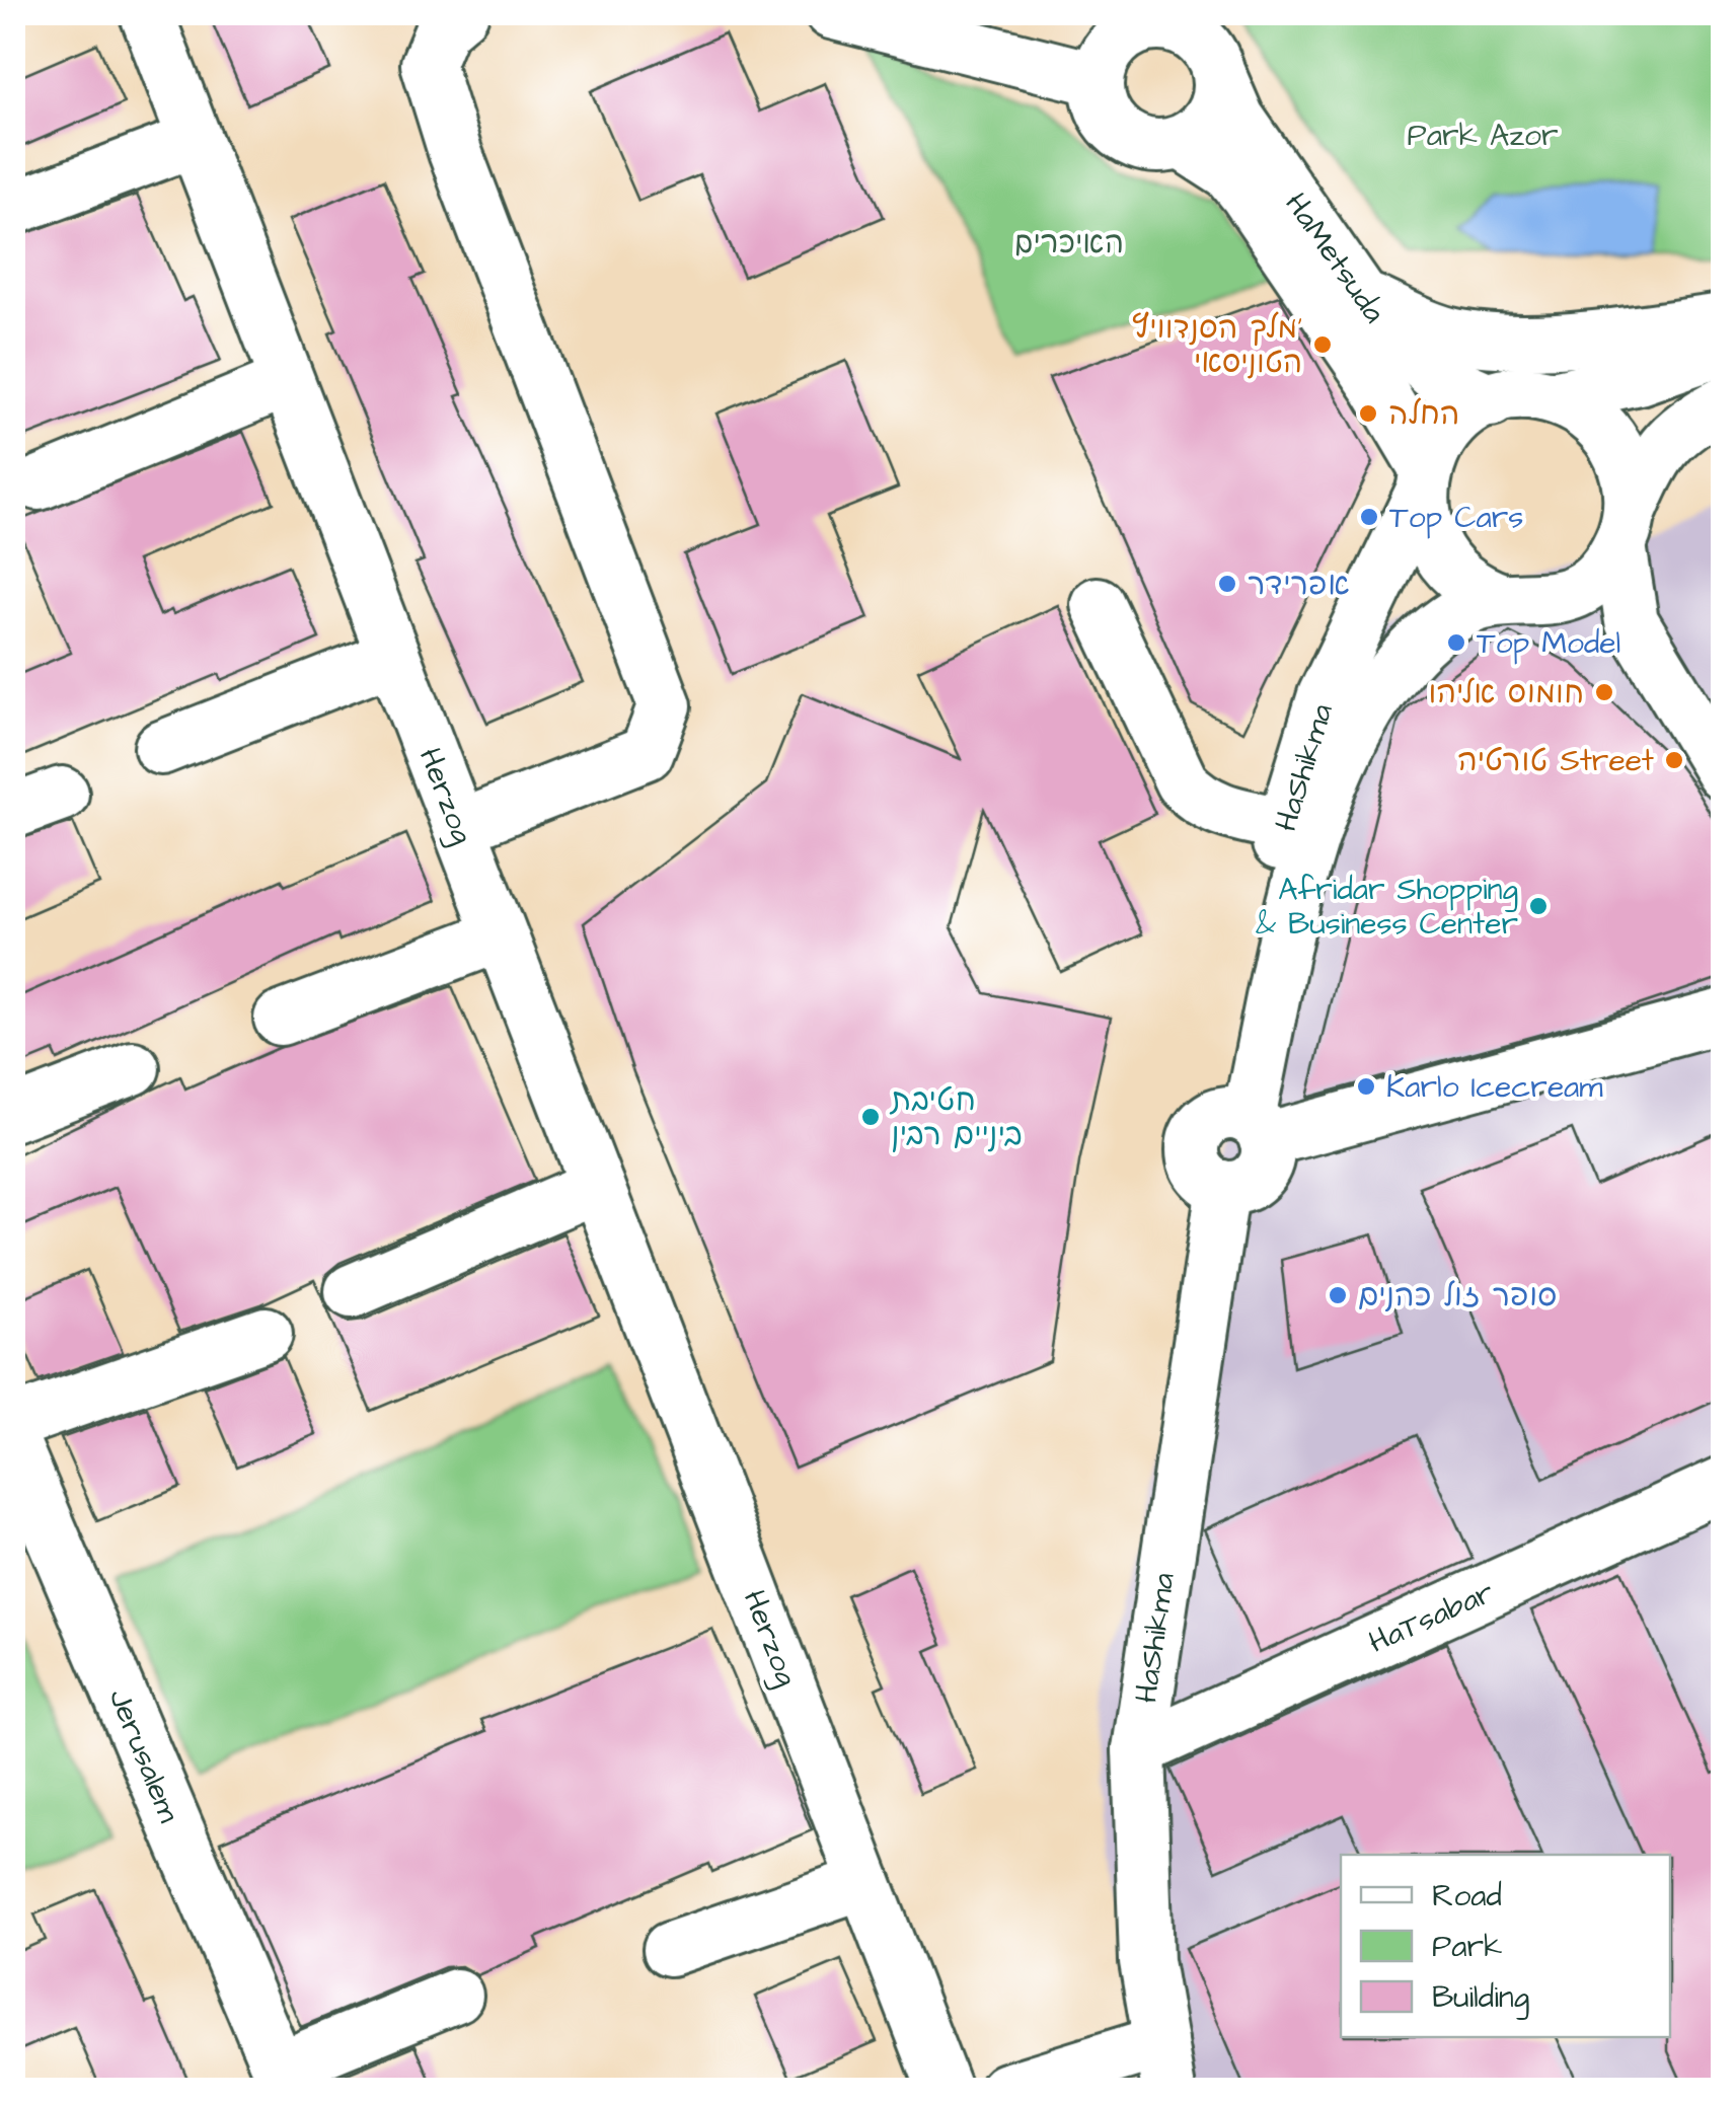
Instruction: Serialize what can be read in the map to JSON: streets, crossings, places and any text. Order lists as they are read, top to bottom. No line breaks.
{"streets":{"street":["HaMetsuda","HaShikma","Herzog","HaTsabar","Jerusalem"]},"crossings":[["HaMetsuda","HaShikma"],["HaShikma","HaTsabar"]],"parks":["Park Azor","האיכרים"],"places":["מלך הסנדוויץ' הטוניסאי","החלה","Top Cars","אפרידר","Top Model","חומוס אליהו","טורטיה Street","Afridar Shopping & Business Center","Karlo Icecream","חטיבת ביניים רבין","סופר זול כהנים"],"legend":["Road","Park","Building"]}
